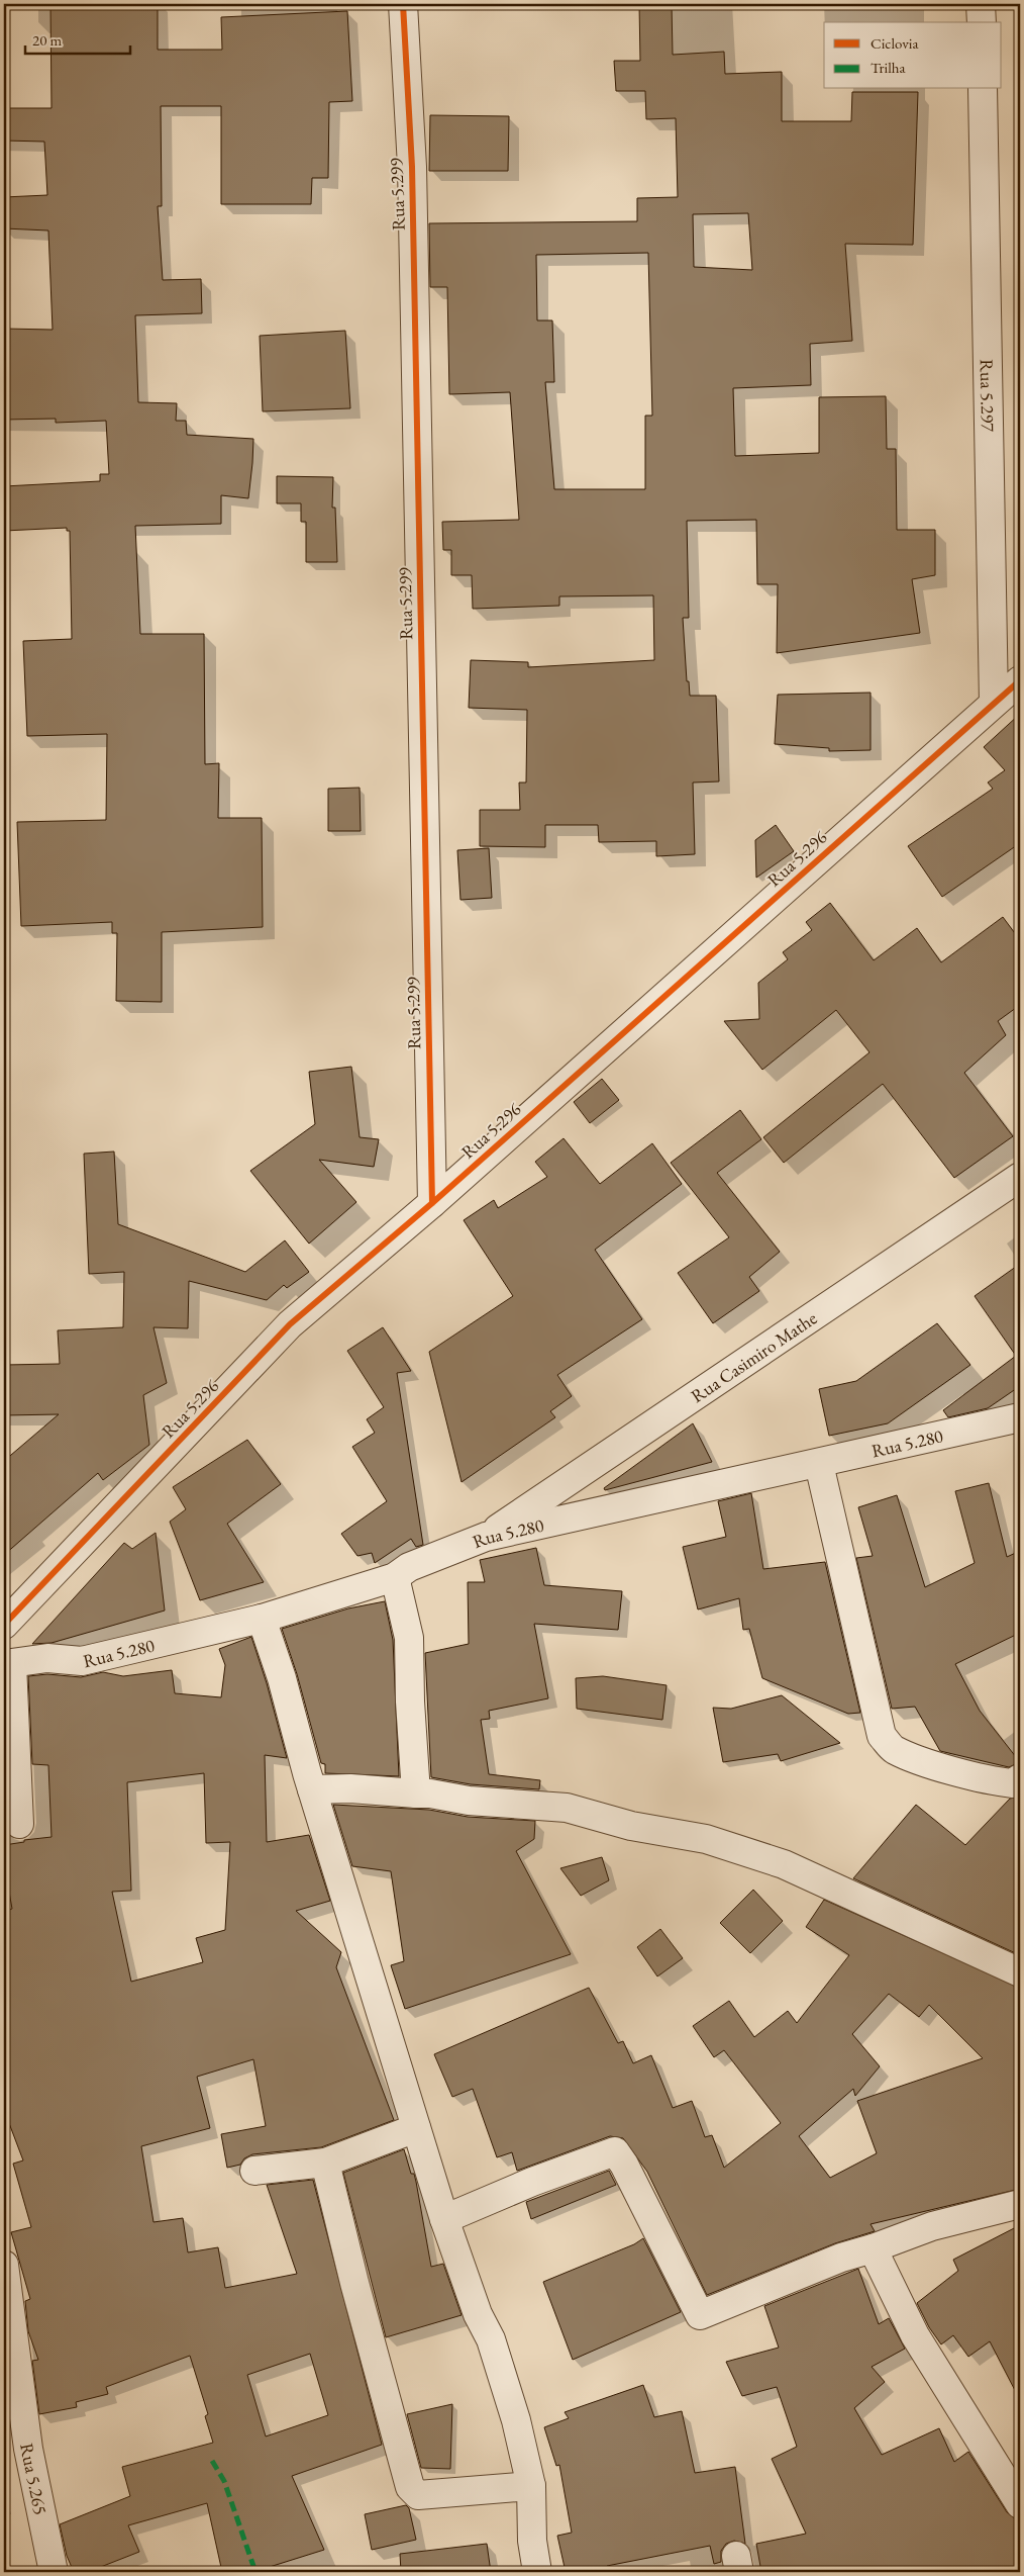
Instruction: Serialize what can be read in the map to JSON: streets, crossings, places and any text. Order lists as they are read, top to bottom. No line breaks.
{"streets":{"street":["Rua 5.299","Rua 5.297","Rua 5.296","Rua Casimiro Mathe","Rua 5.280","Rua 5.265"]},"crossings":[["Rua 5.299","Rua 5.296"],["Rua 5.297","Rua 5.296"],["Rua Casimiro Mathe","Rua 5.280"]],"legend":["Ciclovia","Trilha"],"scale_bar":"20 m"}
